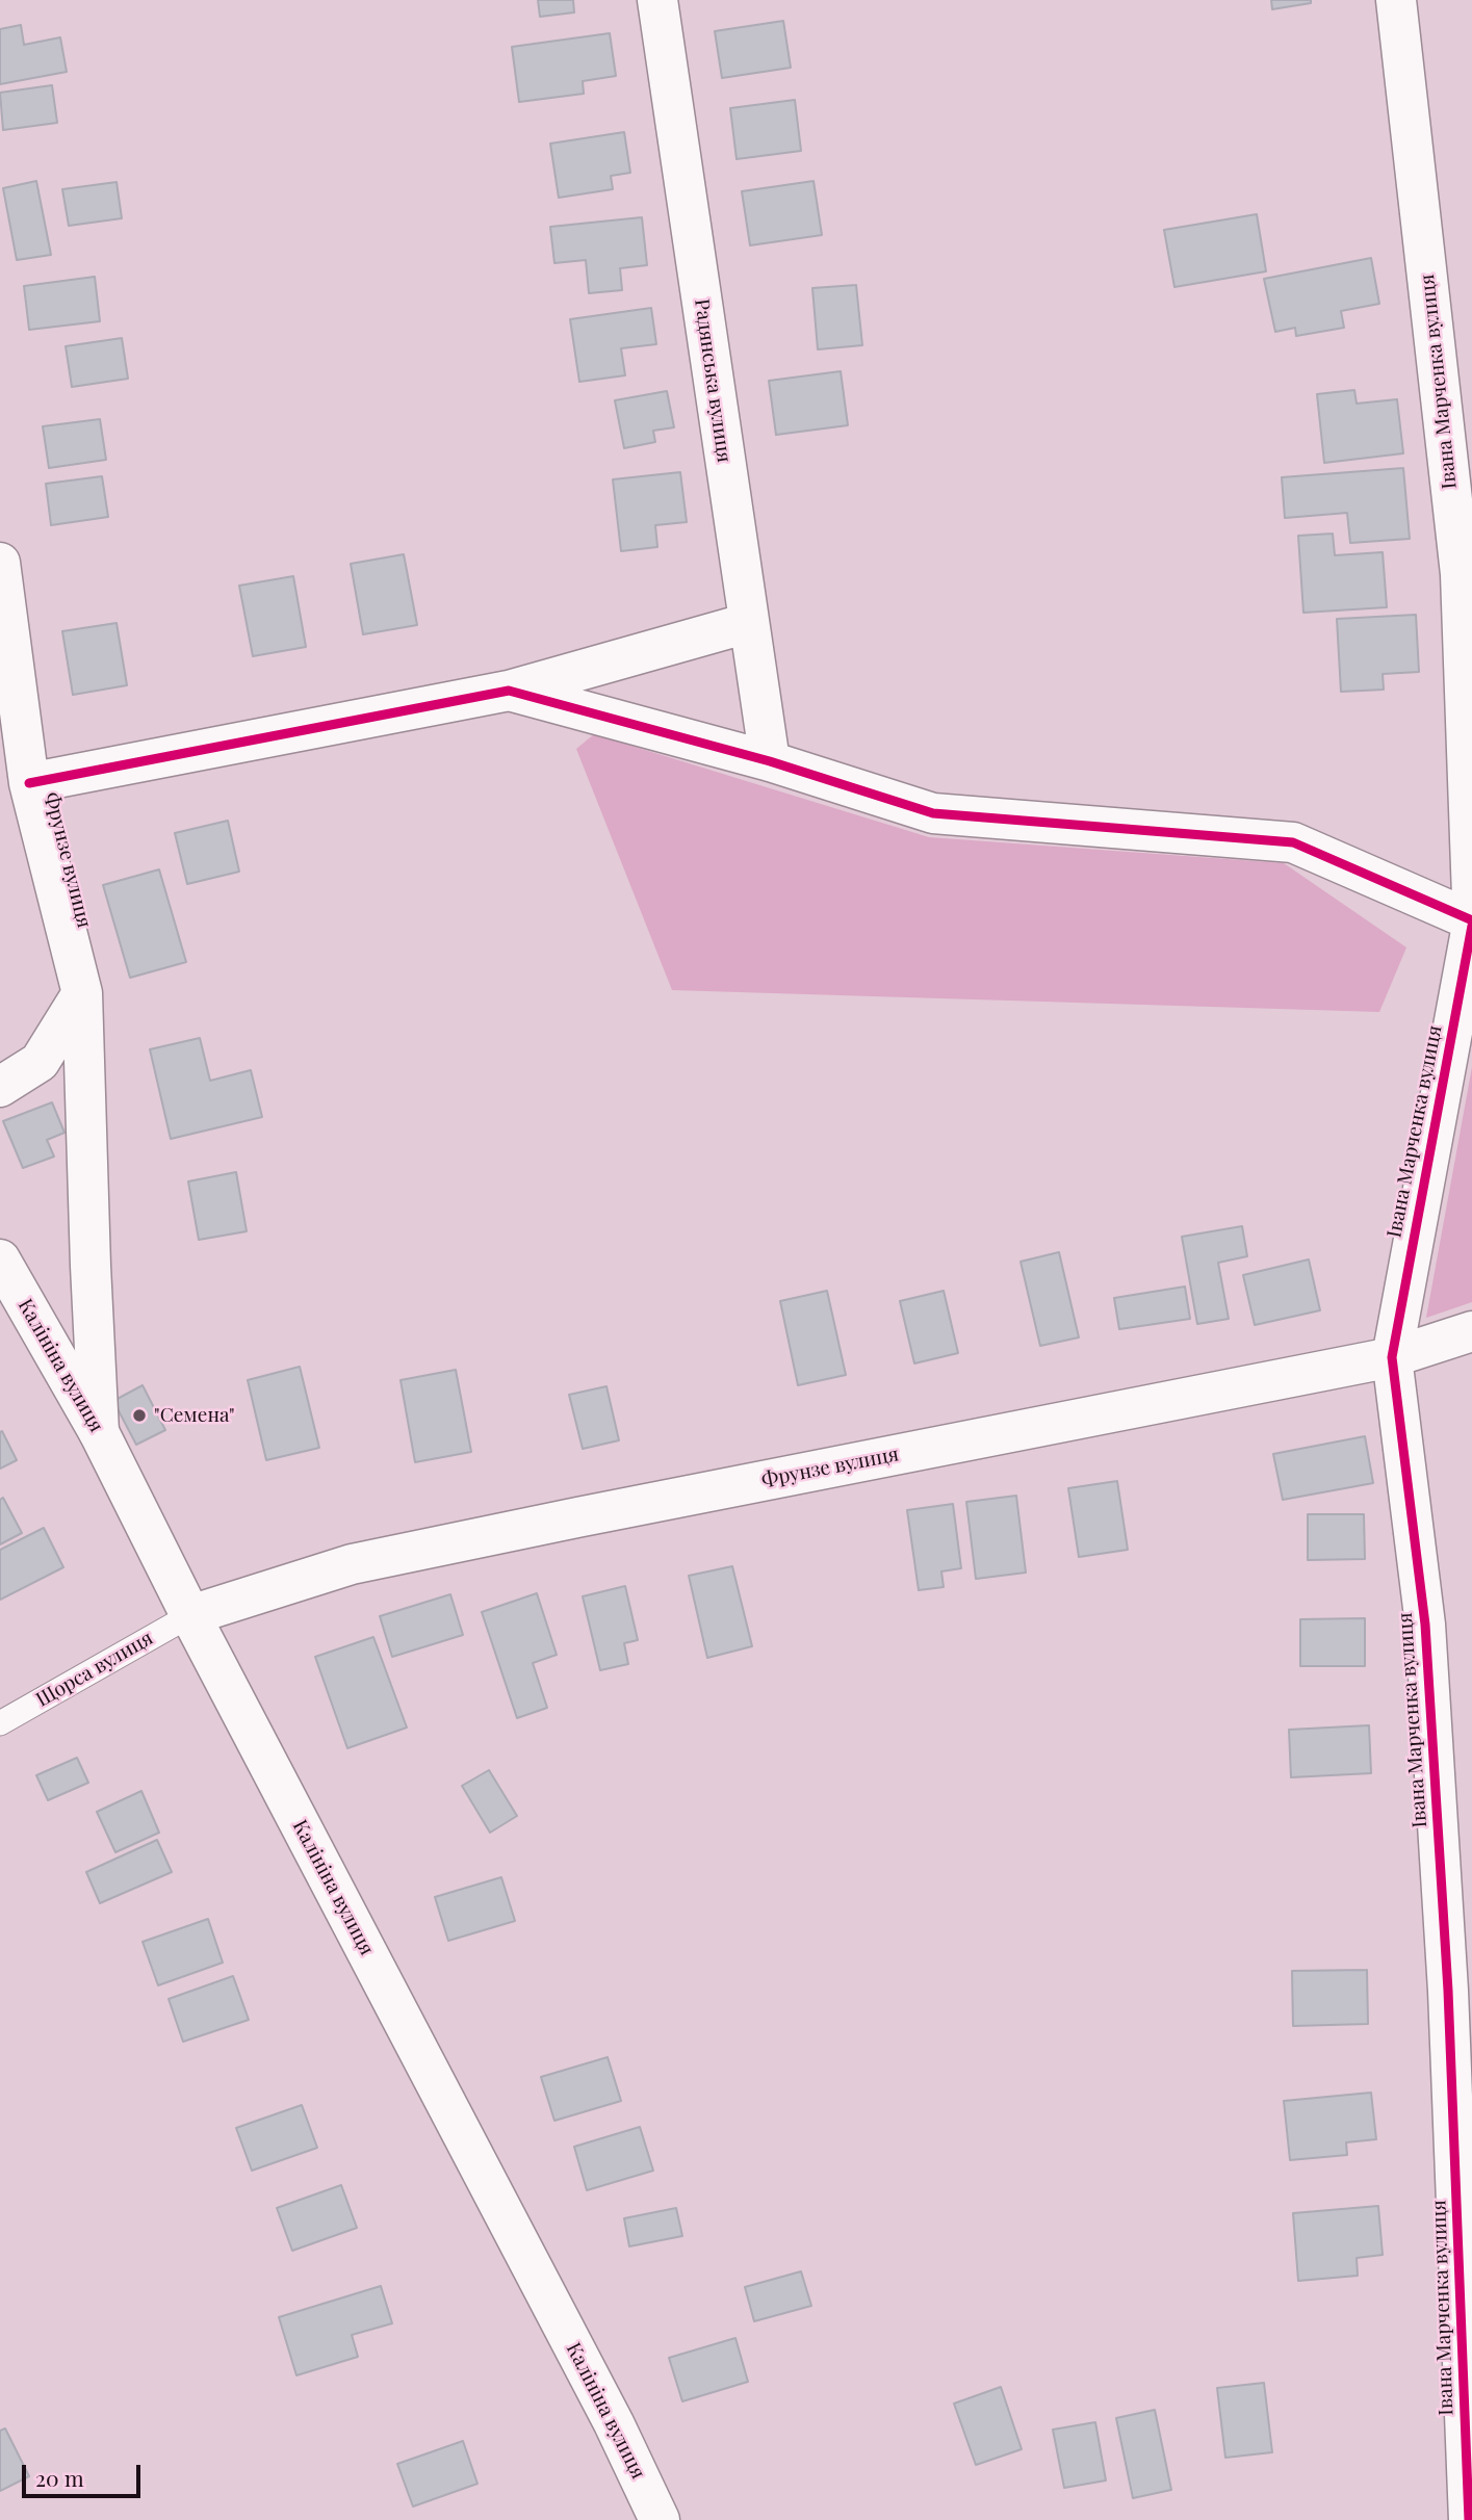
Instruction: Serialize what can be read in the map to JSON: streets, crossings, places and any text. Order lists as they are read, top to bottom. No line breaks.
{"streets":{"street":["Радянська вулиця","Івана Марченка вулиця","Фрунзе вулиця","Калініна вулиця"],"lane":["Щорса вулиця"]},"crossings":[["Івана Марченка вулиця","Фрунзе вулиця"],["Фрунзе вулиця","Калініна вулиця"],["Фрунзе вулиця","Щорса вулиця"],["Калініна вулиця","Щорса вулиця"]],"places":["\"Семена\""],"scale_bar":"20 m"}
